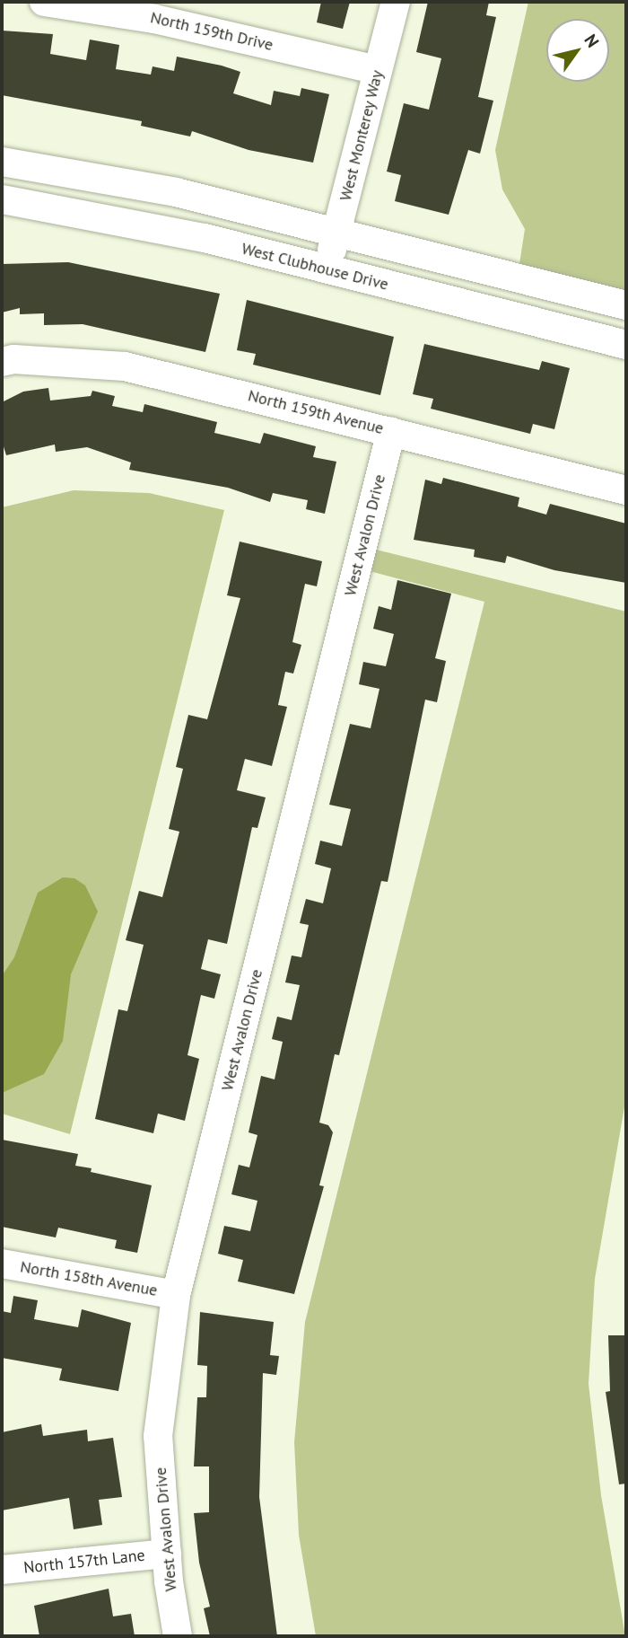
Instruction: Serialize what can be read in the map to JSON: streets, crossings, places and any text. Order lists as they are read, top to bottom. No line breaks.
{"streets":{"street":["North 159th Drive","West Monterey Way","West Clubhouse Drive","North 159th Avenue","West Avalon Drive","North 158th Avenue","North 157th Lane"]},"crossings":[["North 159th Drive","West Monterey Way"],["West Monterey Way","West Clubhouse Drive"],["North 159th Avenue","West Avalon Drive"],["West Avalon Drive","North 158th Avenue"],["West Avalon Drive","North 157th Lane"]],"north":"top right"}
